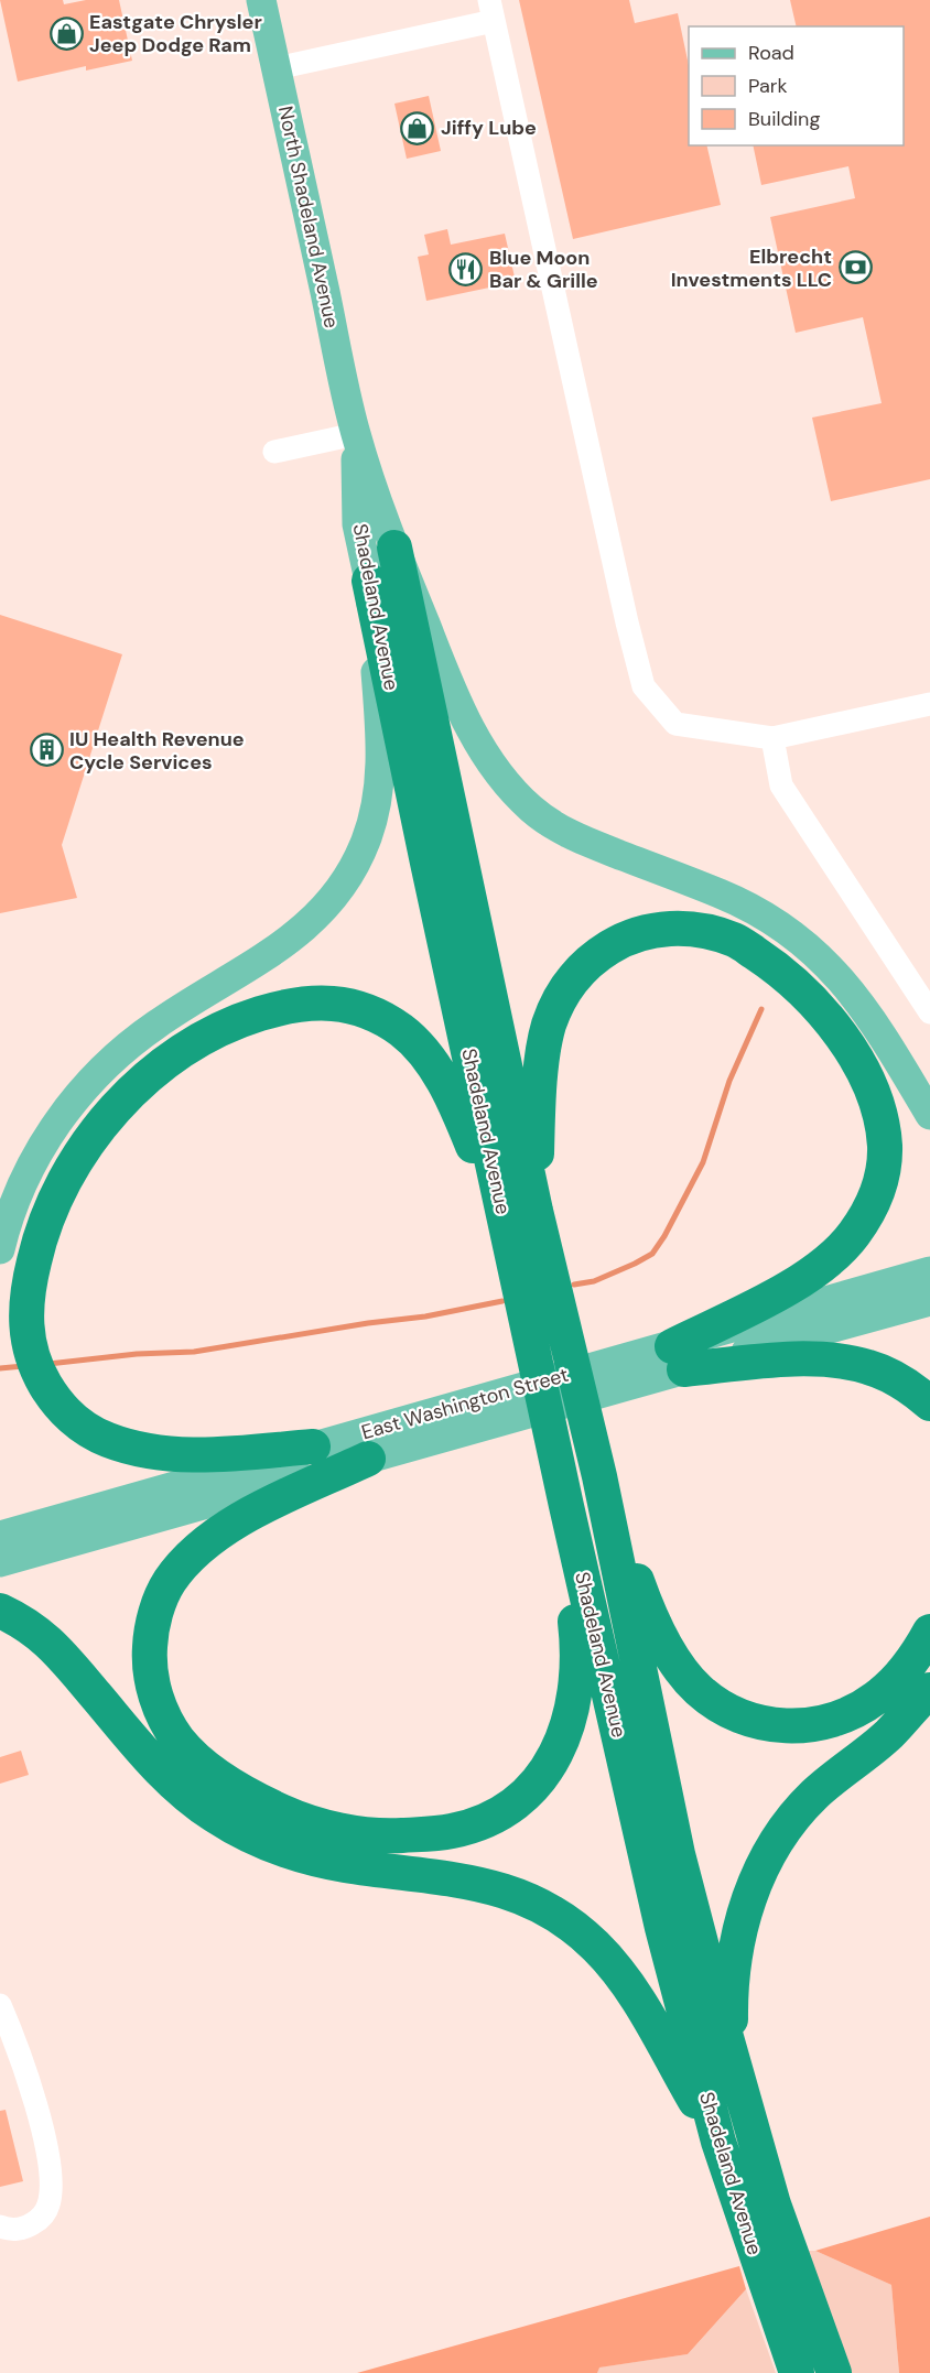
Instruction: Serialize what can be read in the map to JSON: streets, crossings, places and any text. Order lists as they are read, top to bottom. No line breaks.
{"streets":{"highway":["Shadeland Avenue"],"main road":["North Shadeland Avenue","East Washington Street"]},"crossings":[["North Shadeland Avenue","Shadeland Avenue"]],"places":{"shop":["Eastgate Chrysler Jeep Dodge Ram","Jiffy Lube"],"bank":["Elbrecht Investments LLC"],"restaurant":["Blue Moon Bar & Grille"],"building":["IU Health Revenue Cycle Services"]},"legend":["Road","Park","Building"]}
